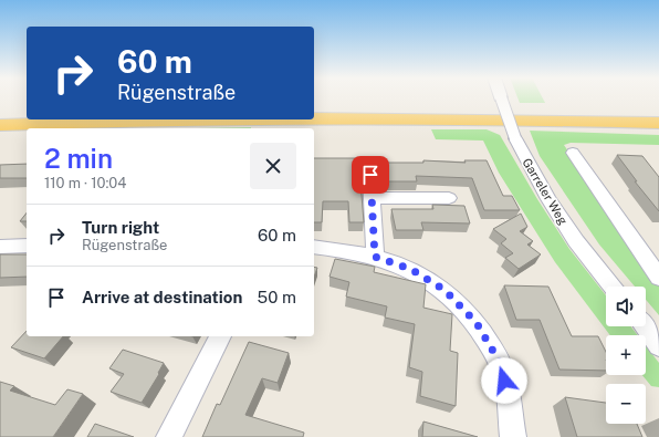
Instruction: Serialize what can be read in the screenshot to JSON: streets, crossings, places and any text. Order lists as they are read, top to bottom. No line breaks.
{"streets":{"street":["Garreler Weg"]},"page":{"turn":["60 m","Rügenstraße"],"heading":["2 min","110 m · 10:04"],"list":[{"name":"Turn right","note":"Rügenstraße","value":"60 m"},{"name":"Arrive at destination","value":"50 m"}],"map_buttons":["+","−"]}}
